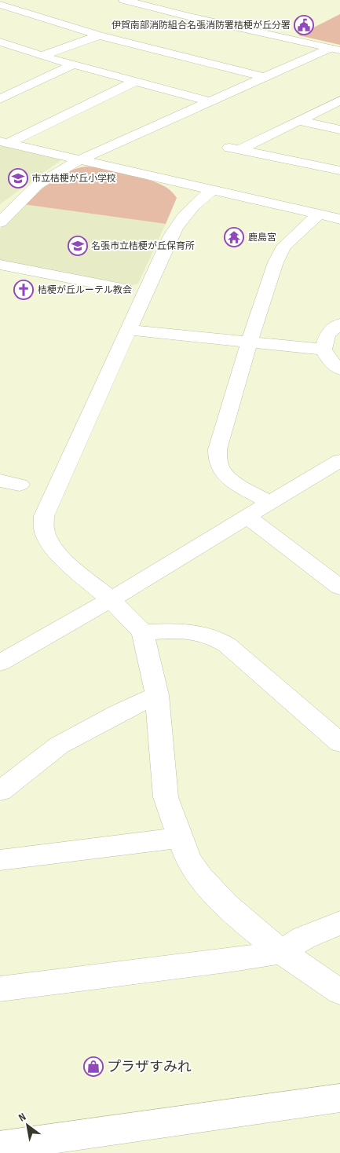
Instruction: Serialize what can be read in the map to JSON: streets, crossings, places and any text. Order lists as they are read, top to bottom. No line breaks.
{"places":{"public building":["伊賀南部消防組合名張消防署桔梗が丘分署"],"school or university":["市立桔梗が丘小学校","名張市立桔梗が丘保育所"],"temple":["鹿島宮"],"church":["桔梗が丘ルーテル教会"],"shop":["プラザすみれ"]},"north":"top left"}
